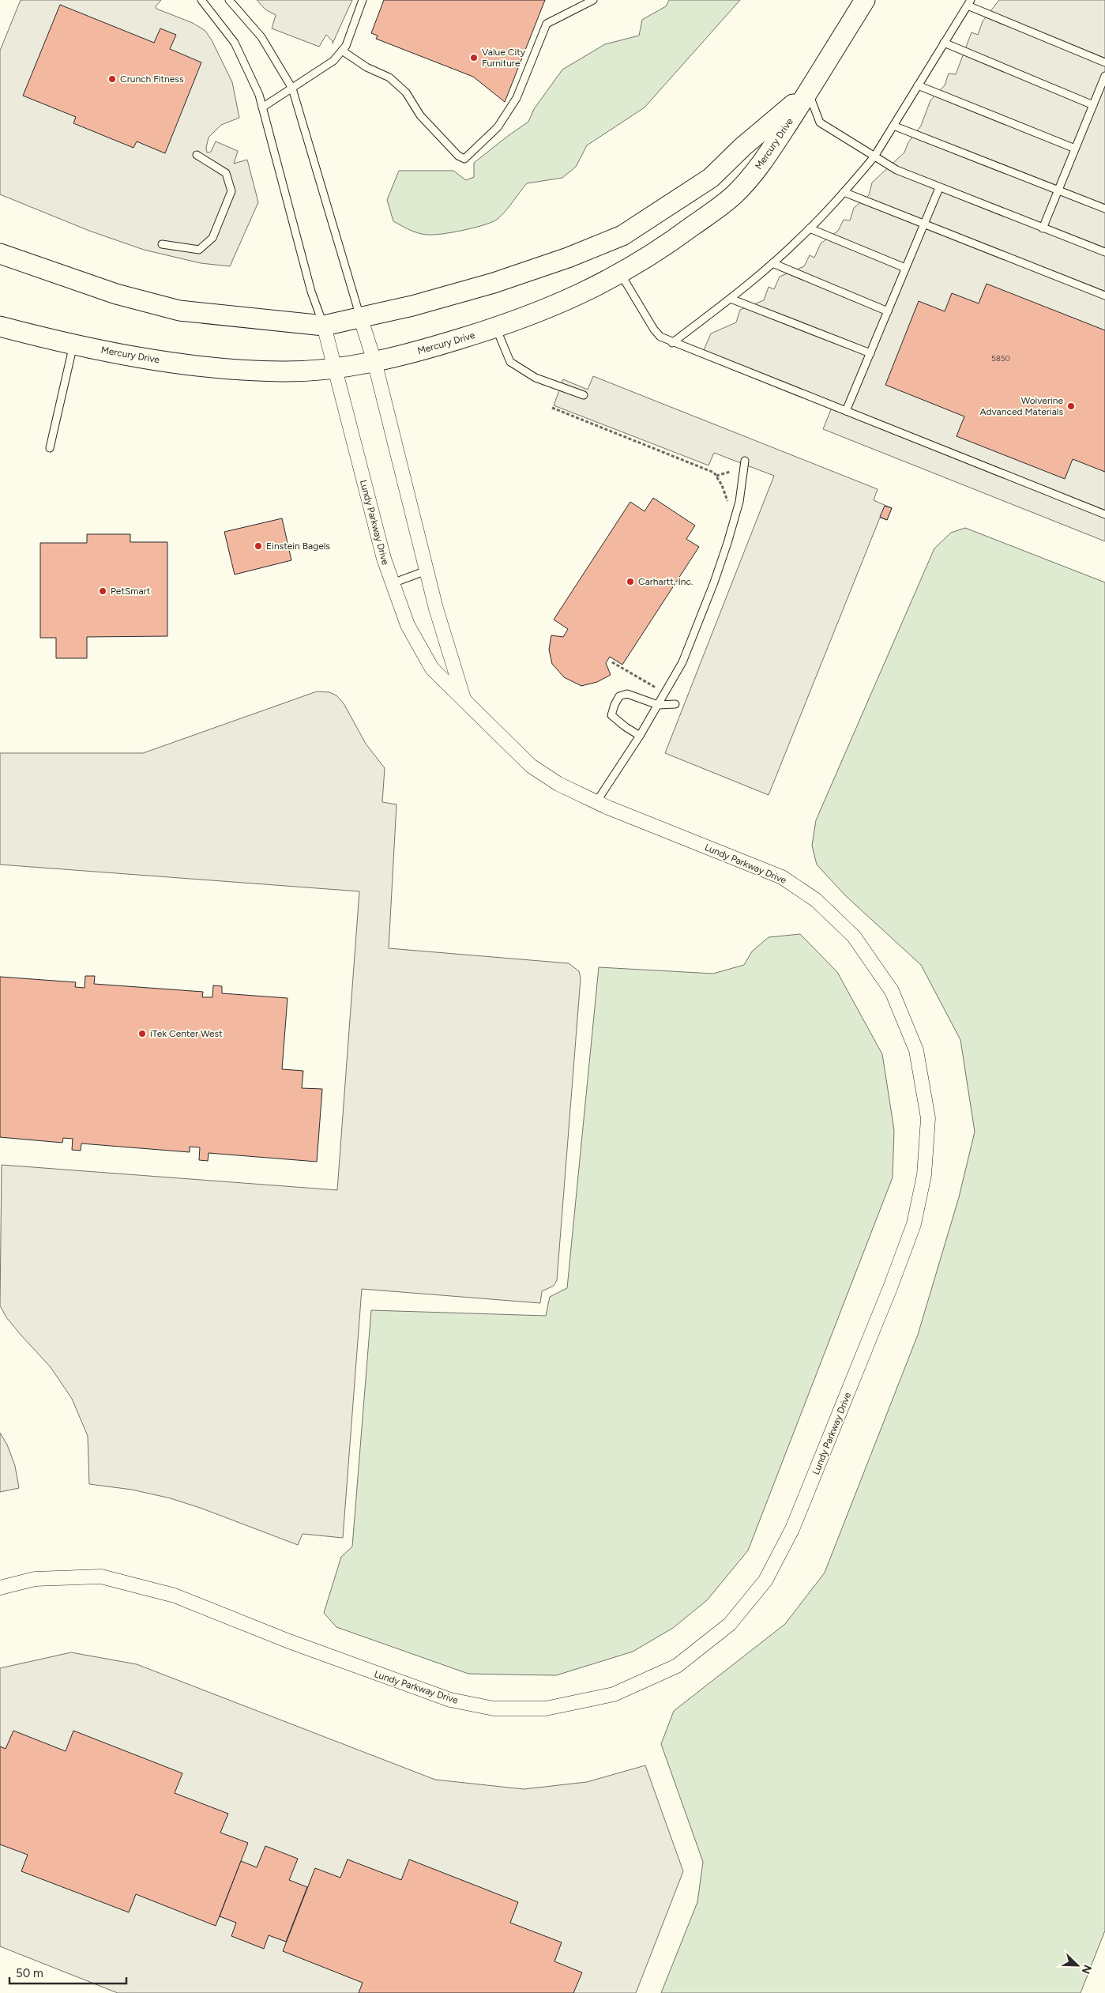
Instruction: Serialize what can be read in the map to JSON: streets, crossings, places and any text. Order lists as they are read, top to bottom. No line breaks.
{"streets":{"street":["Mercury Drive","Lundy Parkway Drive"]},"crossings":[["Mercury Drive","Lundy Parkway Drive"]],"places":["Value City Furniture","Crunch Fitness","Wolverine Advanced Materials","Einstein Bagels","Carhartt, Inc.","PetSmart","iTek Center West"],"house_numbers":["5850"],"scale_bar":"50 m","north":"bottom right"}
